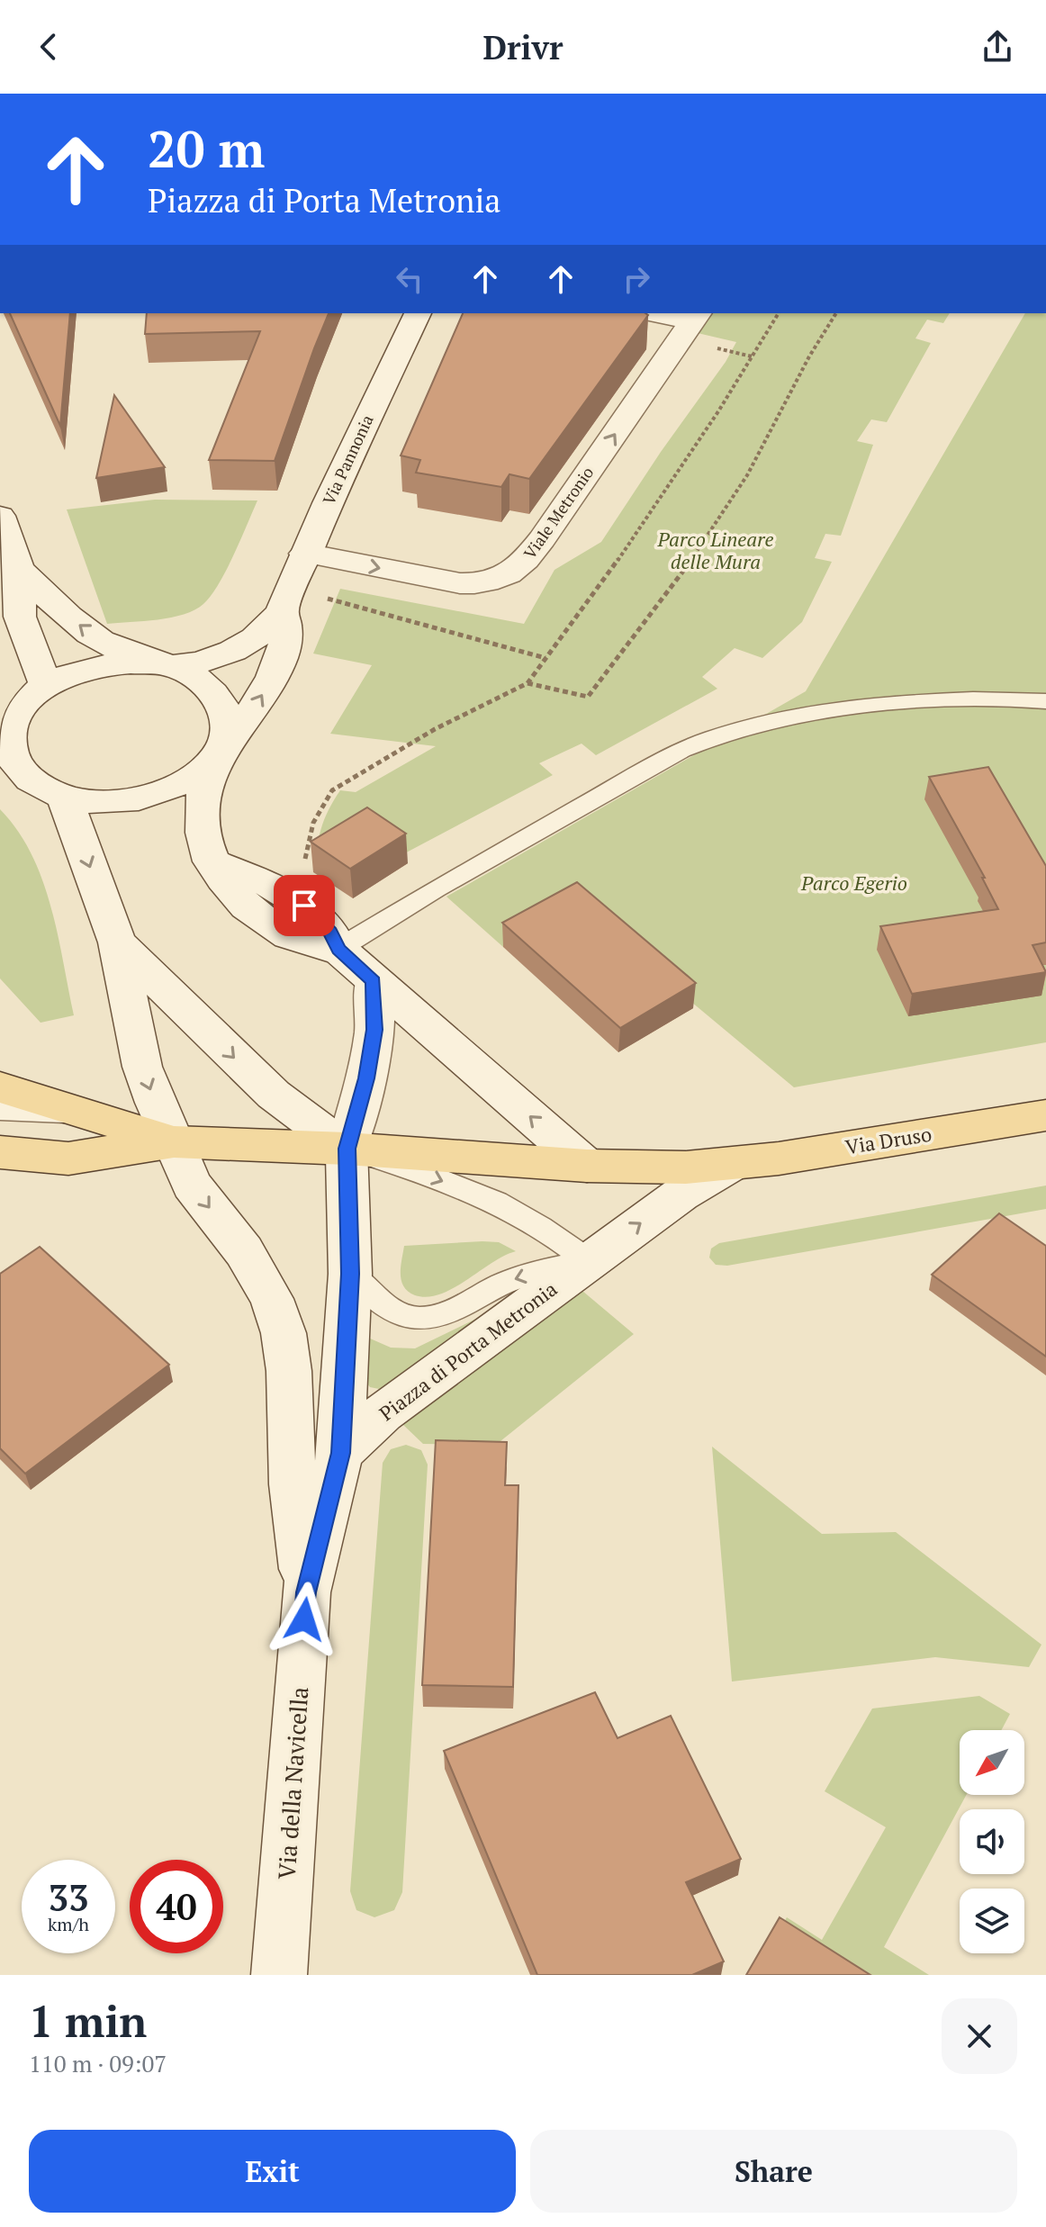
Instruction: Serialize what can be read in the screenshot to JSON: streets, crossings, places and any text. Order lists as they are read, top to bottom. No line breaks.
{"streets":{"main road":["Via Druso"],"street":["Via Pannonia","Viale Metronio","Piazza di Porta Metronia","Via della Navicella"]},"crossings":[["Via Pannonia","Viale Metronio"],["Via Druso","Piazza di Porta Metronia"],["Piazza di Porta Metronia","Via della Navicella"]],"one_way":["Viale Metronio","Piazza di Porta Metronia"],"parks":["Parco Lineare delle Mura","Parco Egerio"],"north":"bottom left","page":{"header":"Drivr","turn":["20 m","Piazza di Porta Metronia"],"speed":"33 km/h","limit":"40","heading":["1 min","110 m · 09:07"],"buttons":["Exit","Share"]}}
